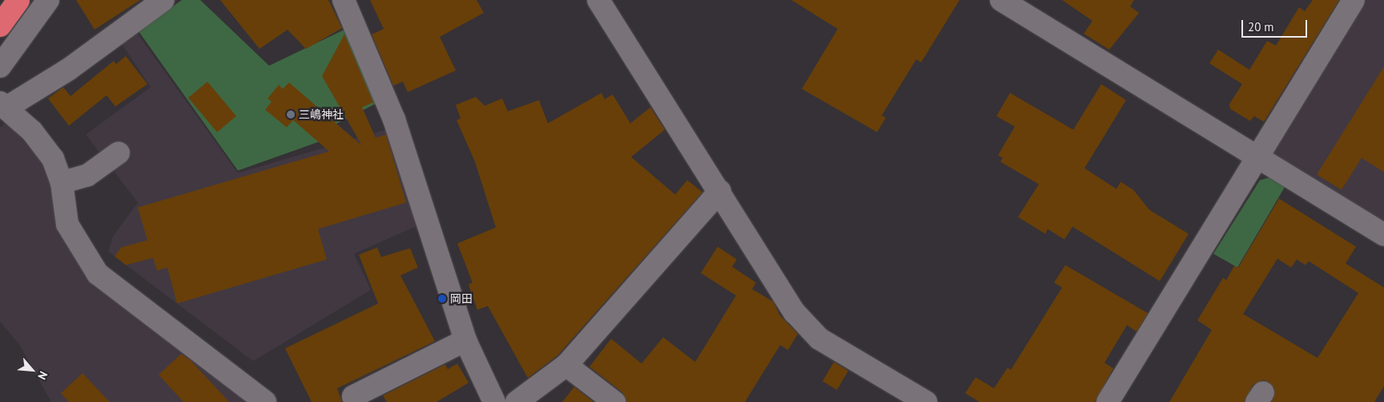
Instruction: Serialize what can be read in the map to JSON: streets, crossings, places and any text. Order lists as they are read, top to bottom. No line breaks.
{"places":["三嶋神社","岡田"],"scale_bar":"20 m","north":"bottom right"}
